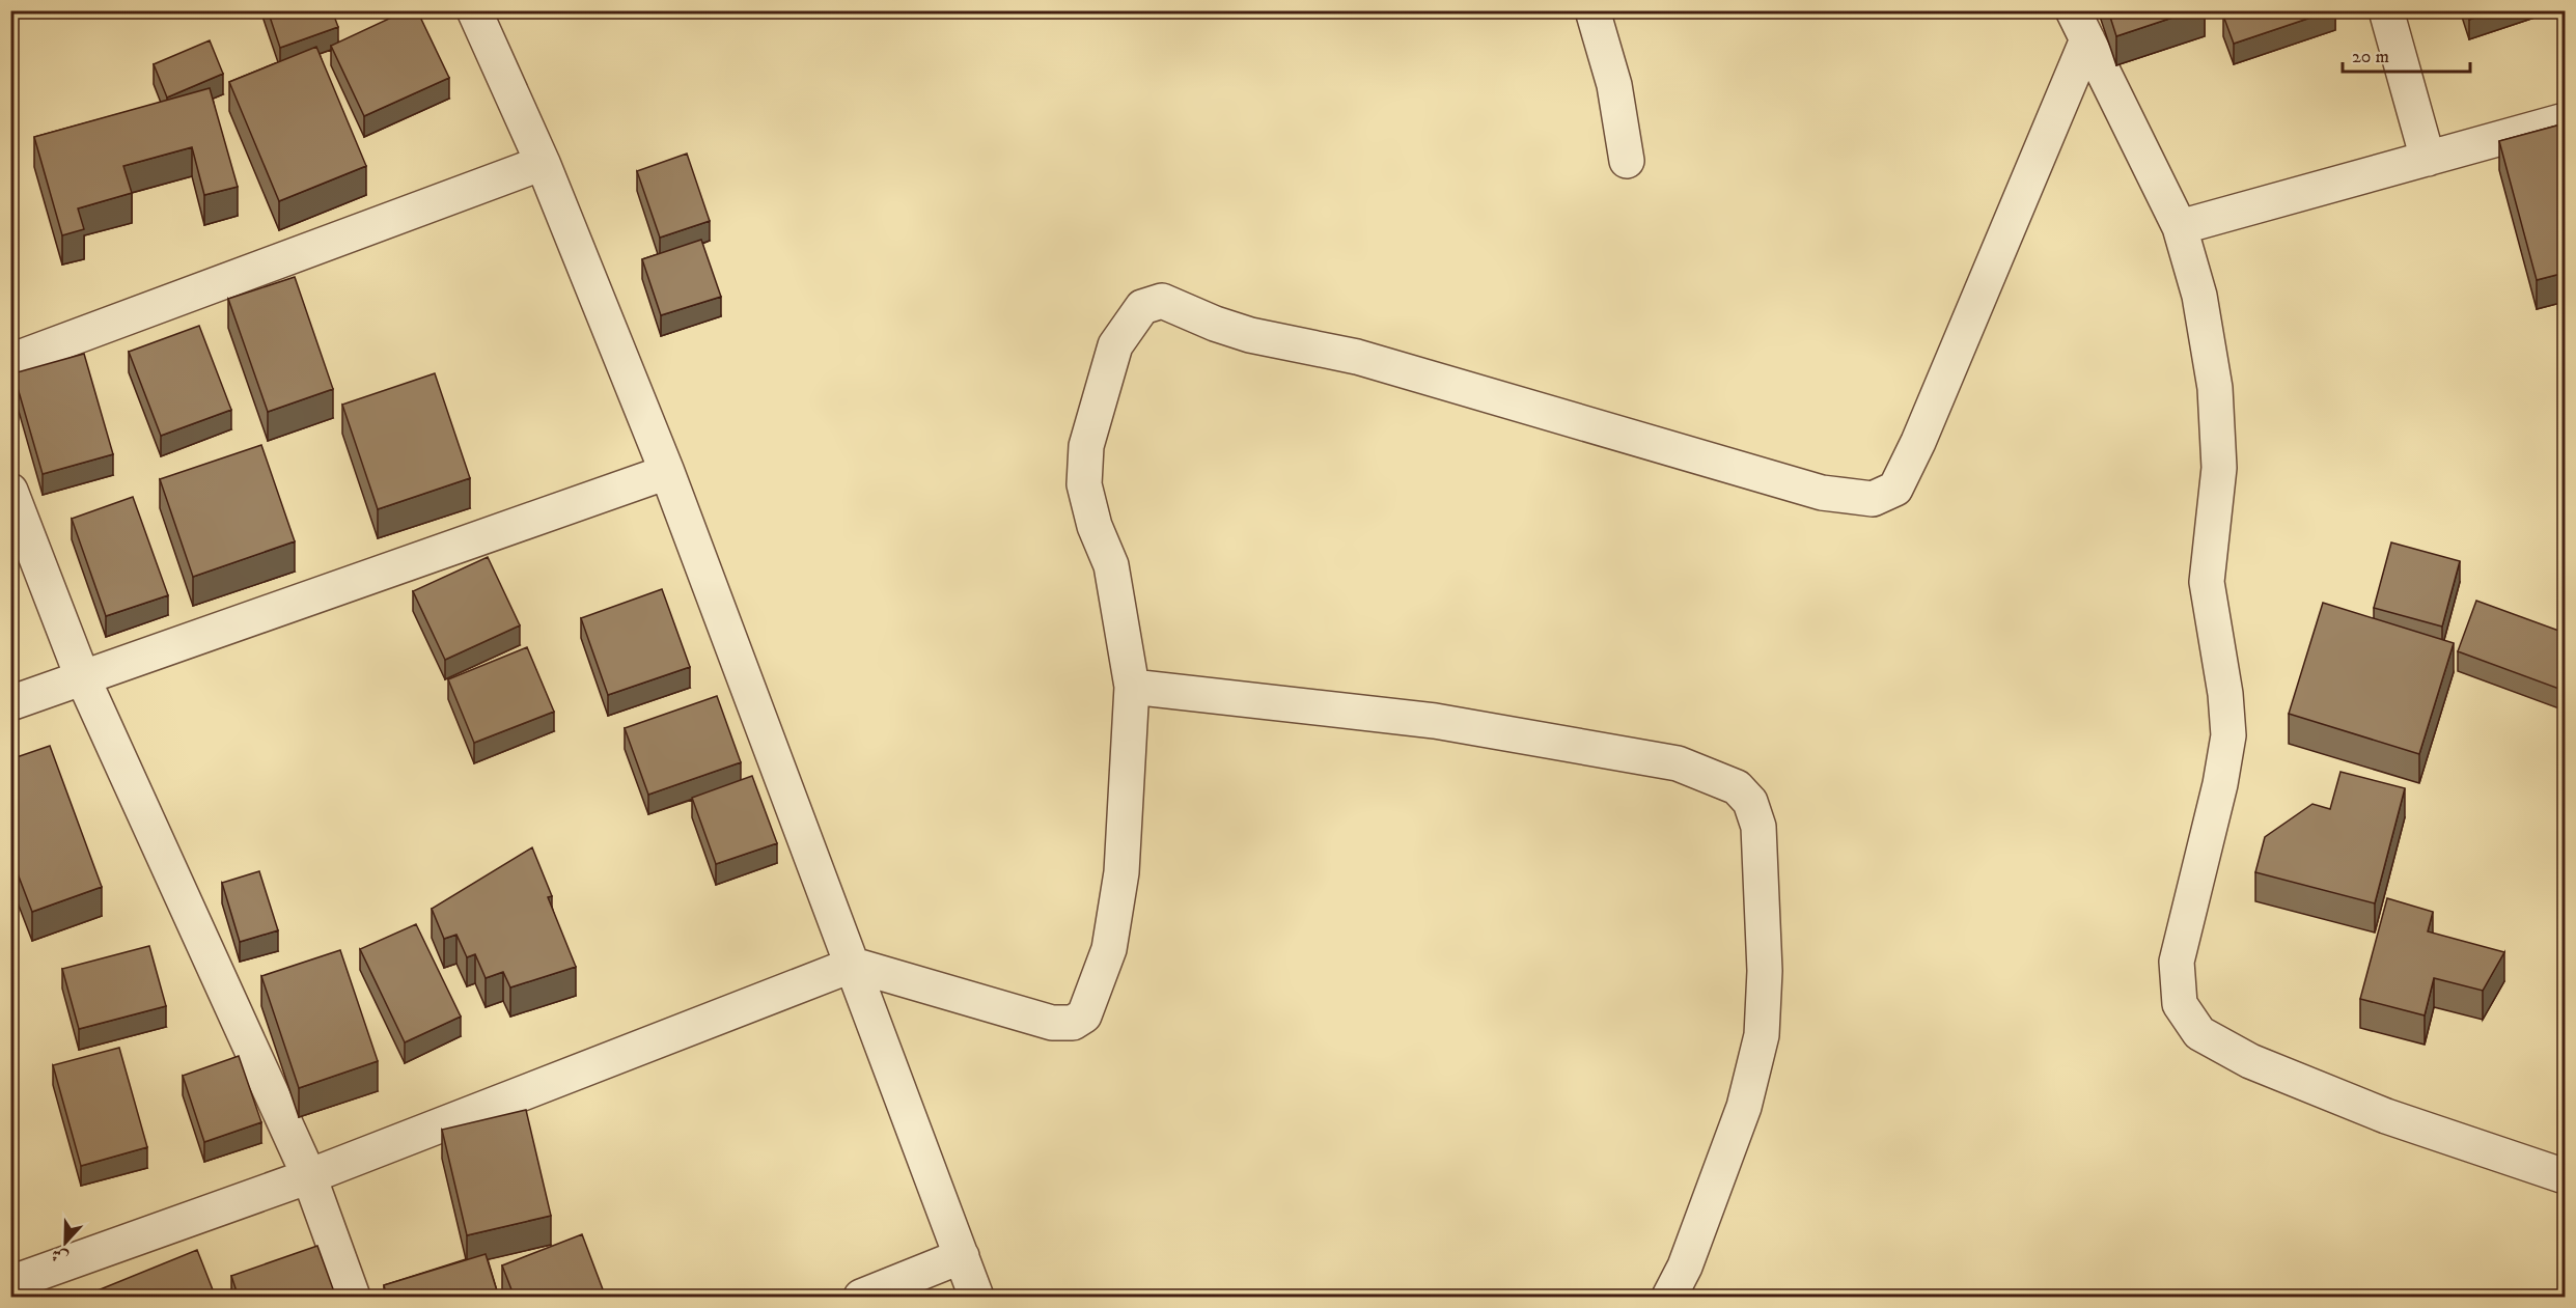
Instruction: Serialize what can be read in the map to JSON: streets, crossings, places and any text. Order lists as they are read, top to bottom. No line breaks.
{"scale_bar":"20 m","north":"bottom"}
